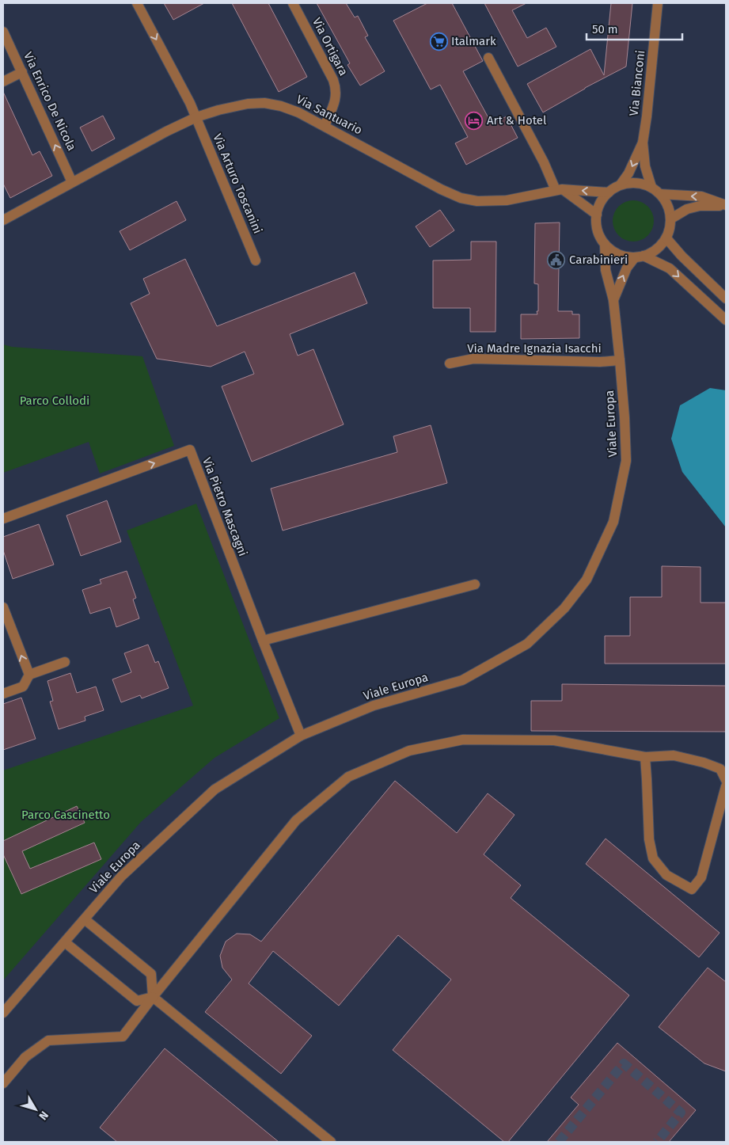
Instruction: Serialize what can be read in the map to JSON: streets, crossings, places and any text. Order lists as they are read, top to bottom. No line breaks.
{"streets":{"street":["Via Ortigara","Via Bianconi","Via Enrico De Nicola","Via Santuario","Via Arturo Toscanini","Via Madre Ignazia Isacchi","Viale Europa","Via Pietro Mascagni"]},"crossings":[["Via Ortigara","Via Santuario"],["Via Bianconi","Via Santuario"],["Via Bianconi","Viale Europa"],["Via Enrico De Nicola","Via Santuario"],["Via Santuario","Via Arturo Toscanini"],["Via Santuario","Viale Europa"],["Via Madre Ignazia Isacchi","Viale Europa"],["Viale Europa","Via Pietro Mascagni"]],"one_way":["Via Enrico De Nicola","Via Arturo Toscanini"],"parks":["Parco Collodi","Parco Cascinetto"],"places":{"supermarket":["Italmark"],"hotel":["Art & Hotel"],"public building":["Carabinieri"]},"scale_bar":"50 m","north":"bottom right"}
